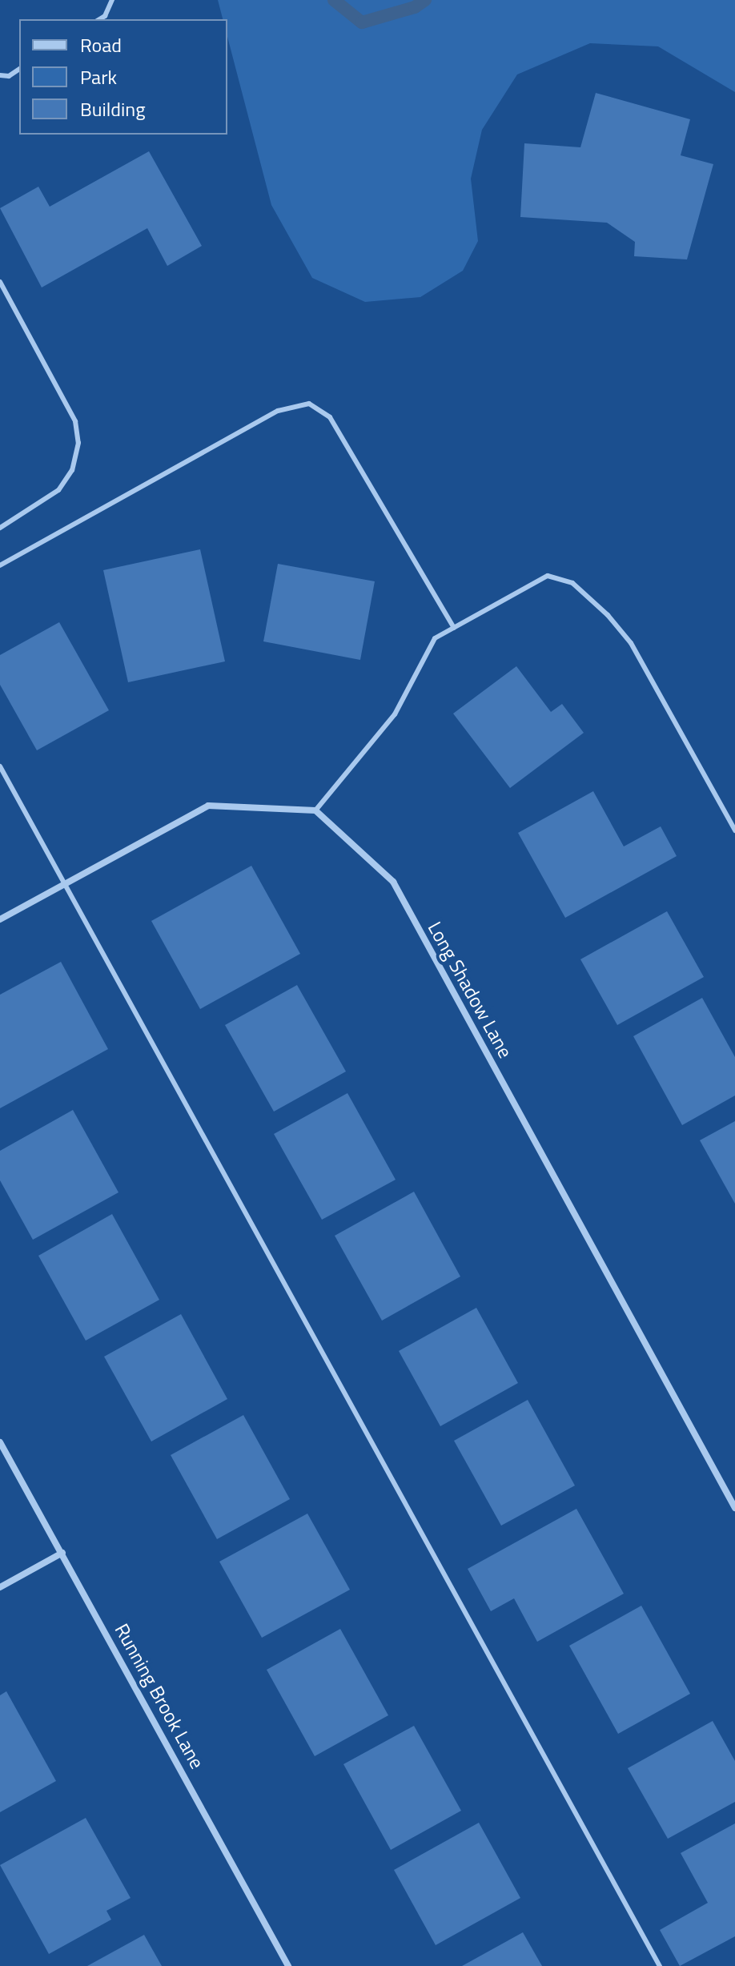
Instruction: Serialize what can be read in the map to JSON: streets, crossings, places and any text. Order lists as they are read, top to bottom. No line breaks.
{"streets":{"street":["Long Shadow Lane","Running Brook Lane"]},"legend":["Road","Park","Building"]}
